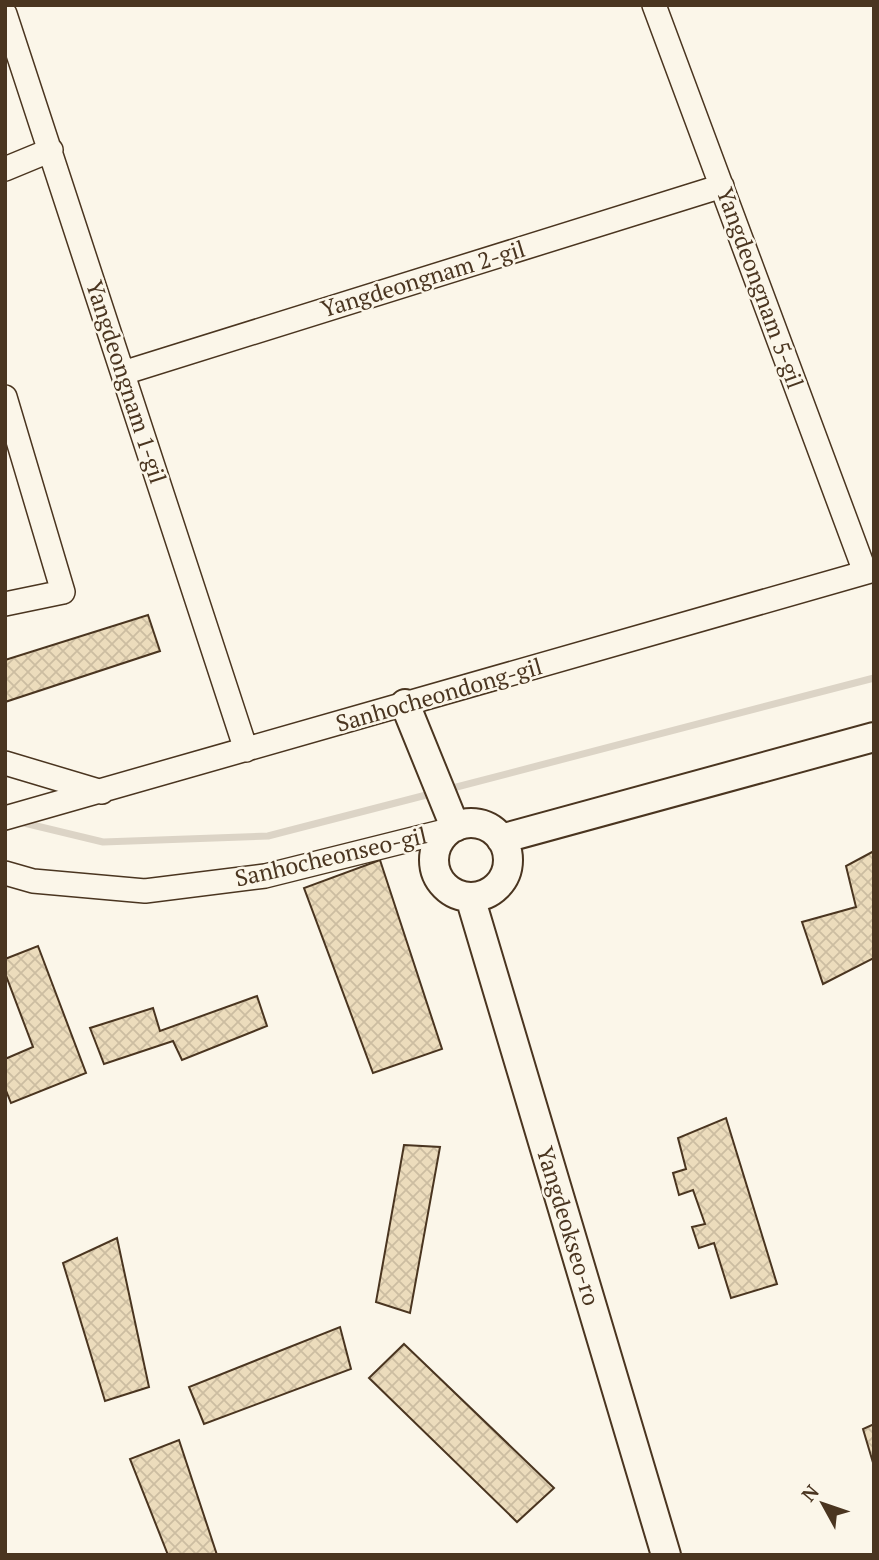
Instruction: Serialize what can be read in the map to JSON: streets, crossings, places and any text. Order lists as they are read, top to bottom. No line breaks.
{"streets":{"street":["Yangdeongnam 2-gil","Yangdeongnam 5-gil","Yangdeongnam 1-gil","Sanhocheondong-gil","Sanhocheonseo-gil","Yangdeokseo-ro"]},"crossings":[["Yangdeongnam 2-gil","Yangdeongnam 5-gil"],["Yangdeongnam 2-gil","Yangdeongnam 1-gil"],["Yangdeongnam 5-gil","Sanhocheondong-gil"],["Yangdeongnam 1-gil","Sanhocheondong-gil"],["Sanhocheonseo-gil","Yangdeokseo-ro"]],"north":"top left"}
